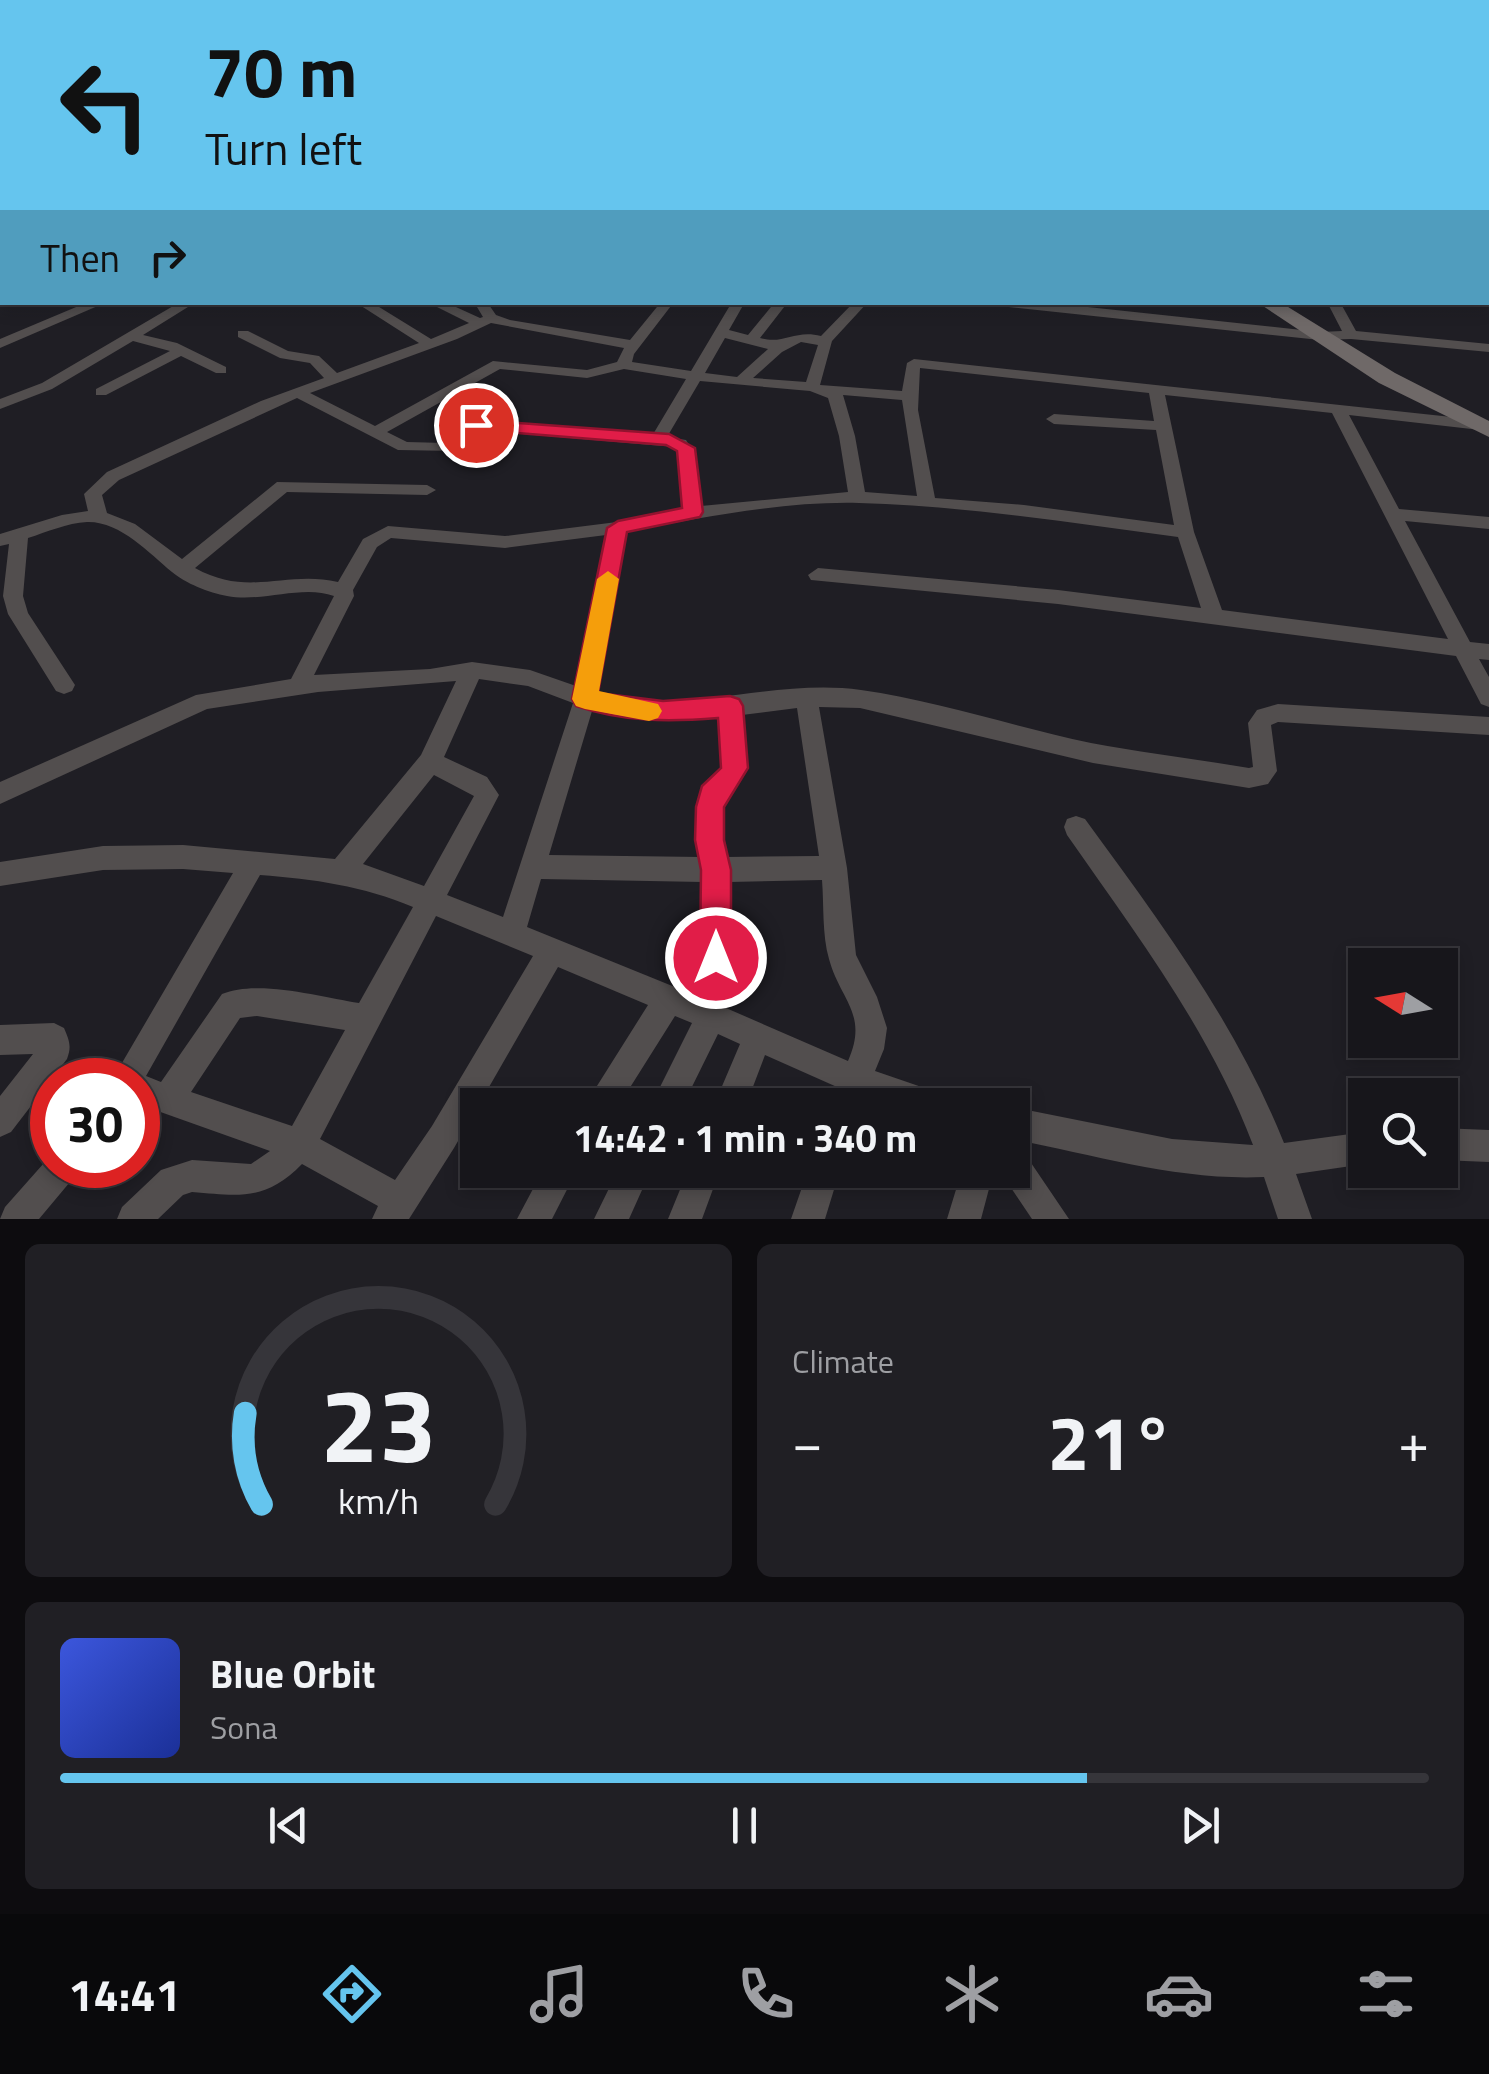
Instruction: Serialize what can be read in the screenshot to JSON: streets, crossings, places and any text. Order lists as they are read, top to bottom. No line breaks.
{"north":"left","page":{"turn":["70 m","Turn left"],"then":"Then","limit":"30","trip":"14:42 · 1 min · 340 m","tile":"Climate","heat":["−","21°","+"],"song":["Blue Orbit","Sona"],"tabs":"14:41","gauge":["23","km/h"]}}
